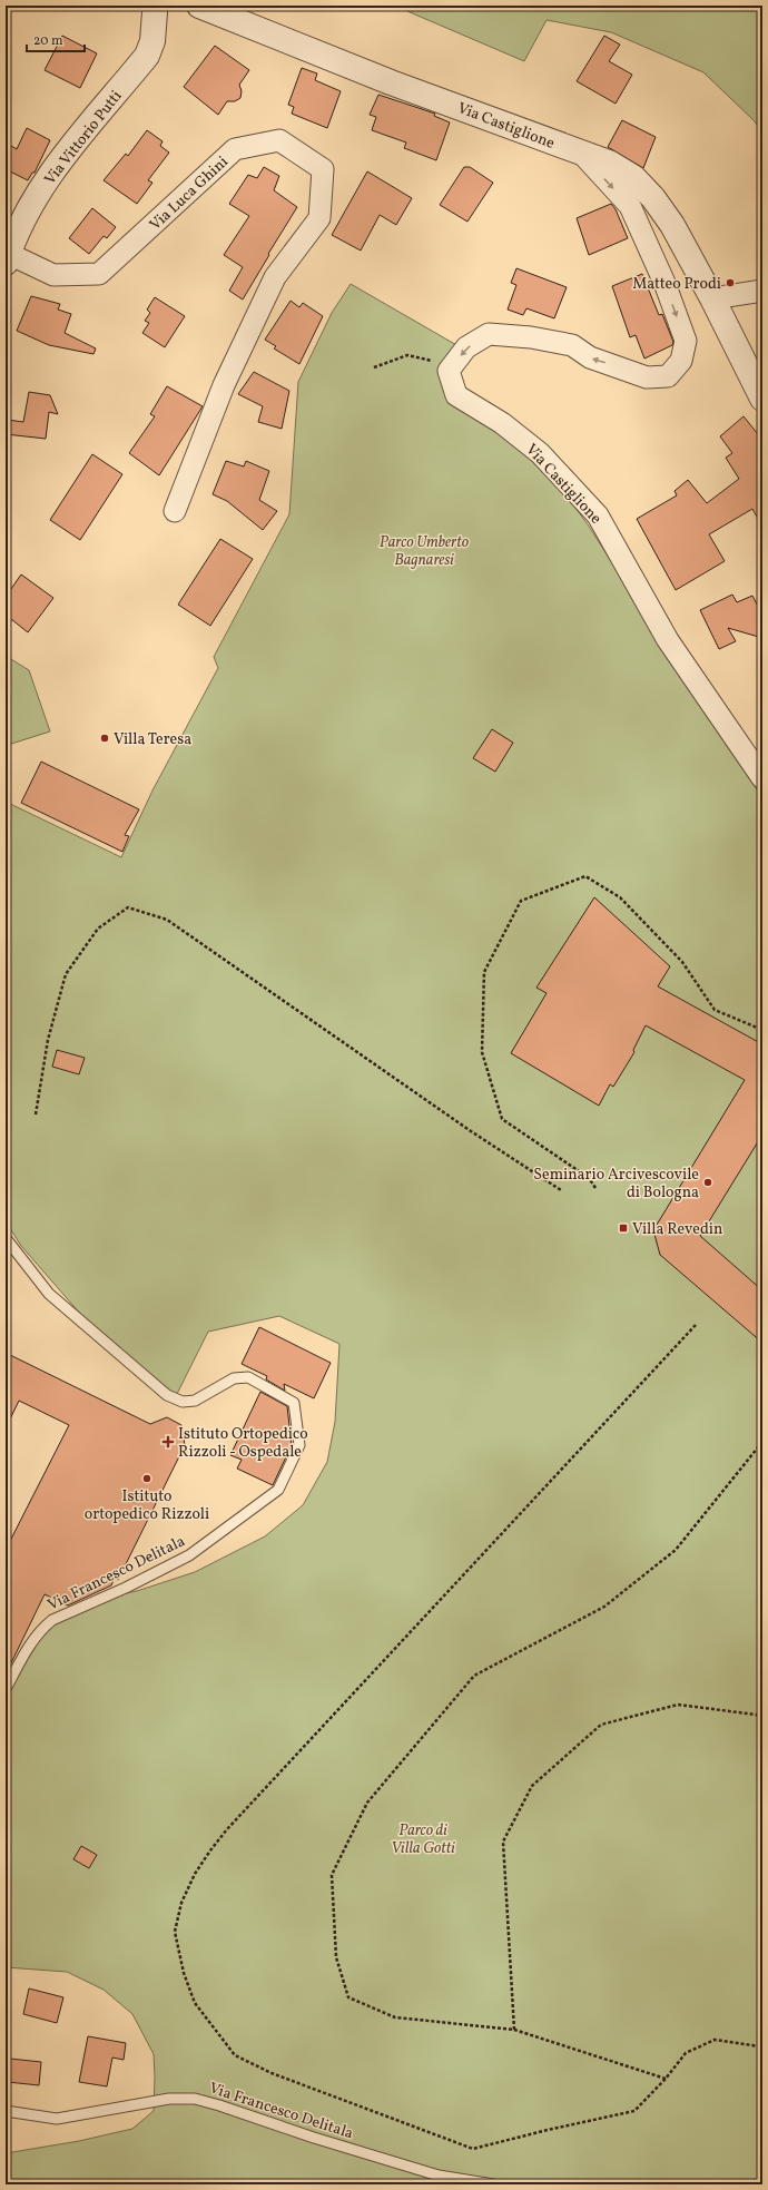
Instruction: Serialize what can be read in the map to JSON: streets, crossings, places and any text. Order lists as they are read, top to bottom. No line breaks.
{"streets":{"street":["Via Castiglione","Via Vittorio Putti","Via Luca Ghini"],"lane":["Via Francesco Delitala"]},"crossings":[["Via Vittorio Putti","Via Luca Ghini"]],"parks":["Parco Umberto Bagnaresi","Parco di Villa Gotti"],"places":{"other":["Matteo Prodi","Villa Teresa","Seminario Arcivescovile di Bologna","Istituto ortopedico Rizzoli"],"transit":["Villa Revedin"],"health":["Istituto Ortopedico Rizzoli - Ospedale"]},"scale_bar":"20 m"}
